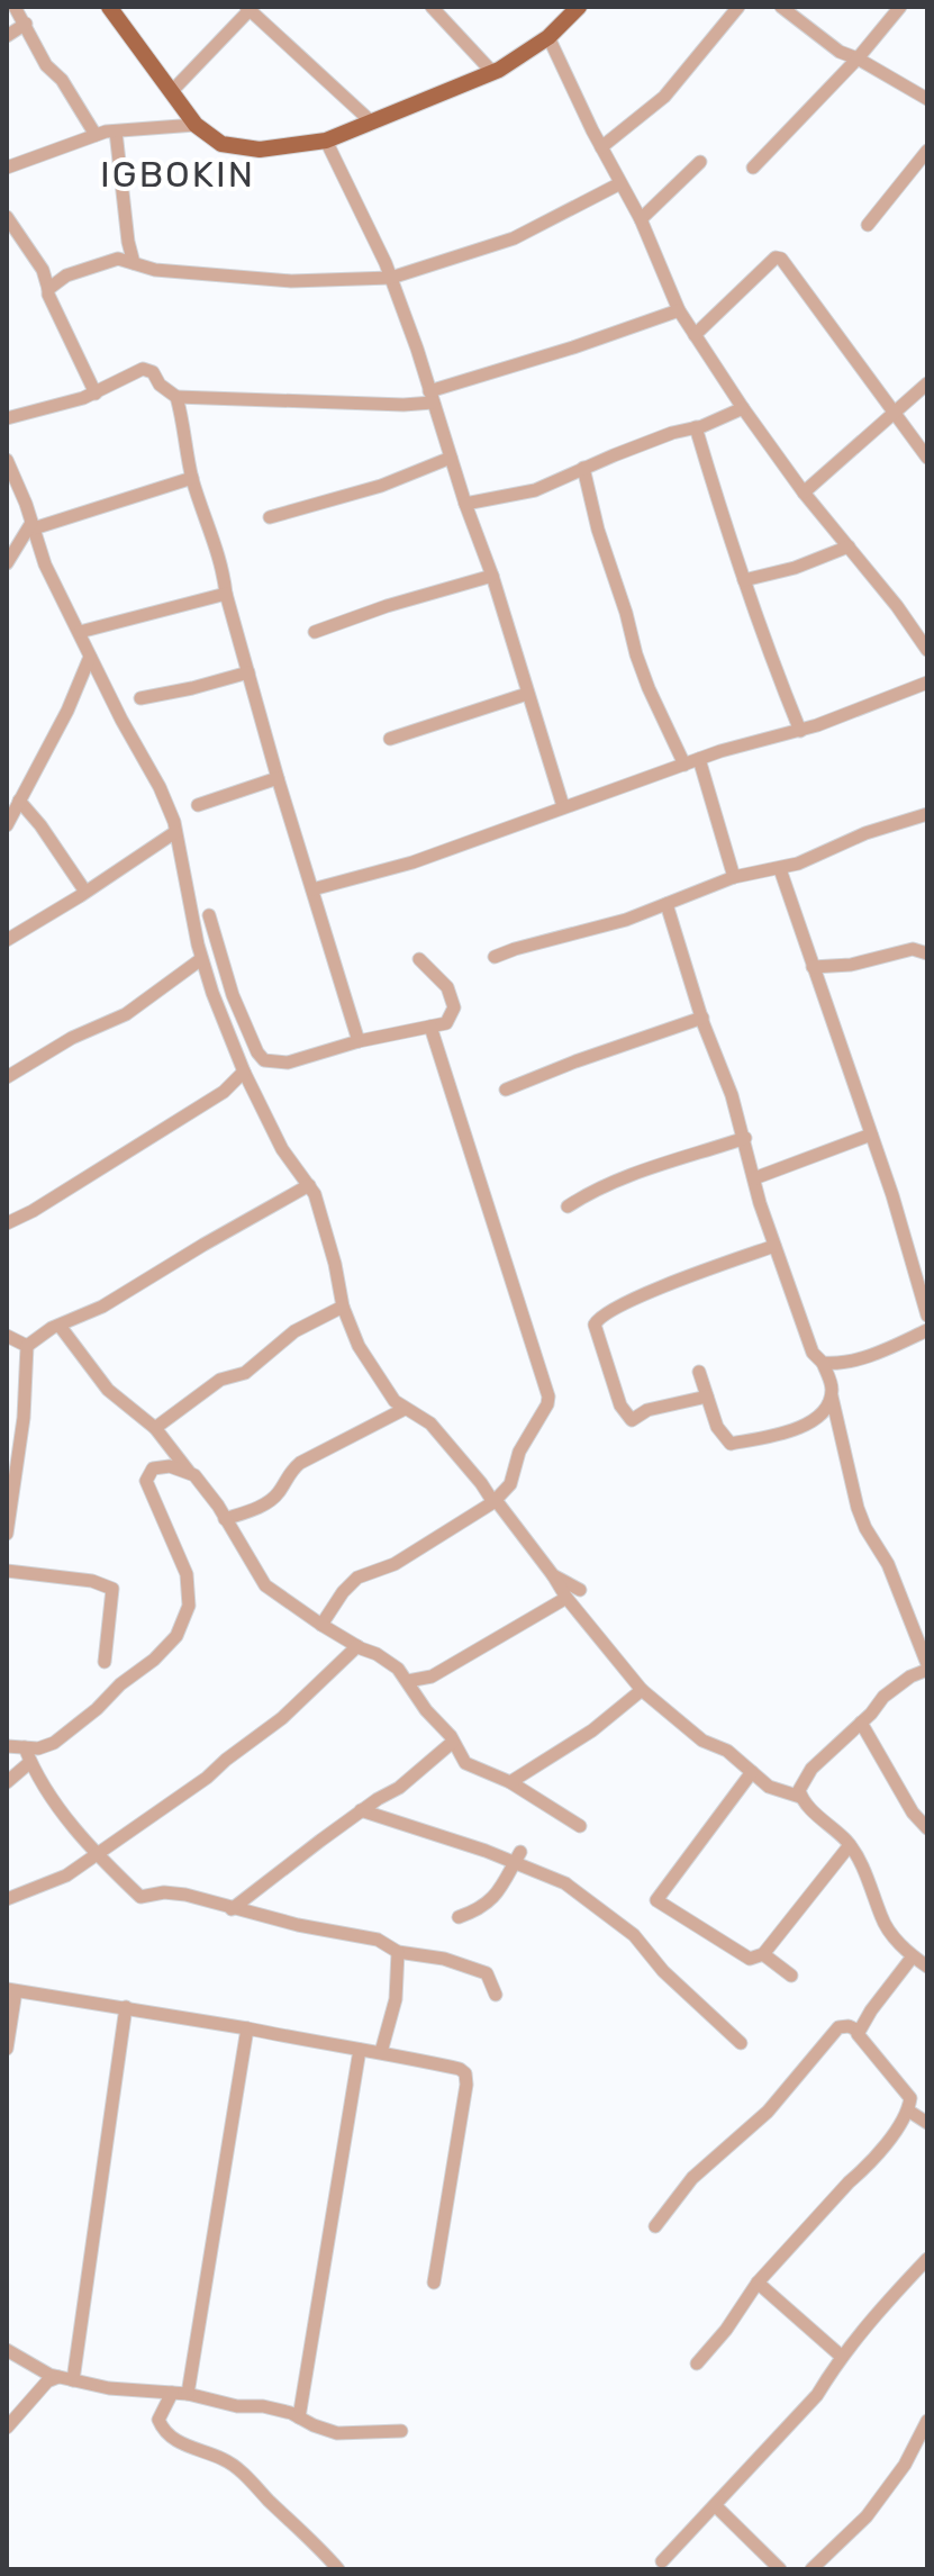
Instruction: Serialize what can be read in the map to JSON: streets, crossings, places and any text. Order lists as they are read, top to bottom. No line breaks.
{"districts":["IGBOKIN"]}
